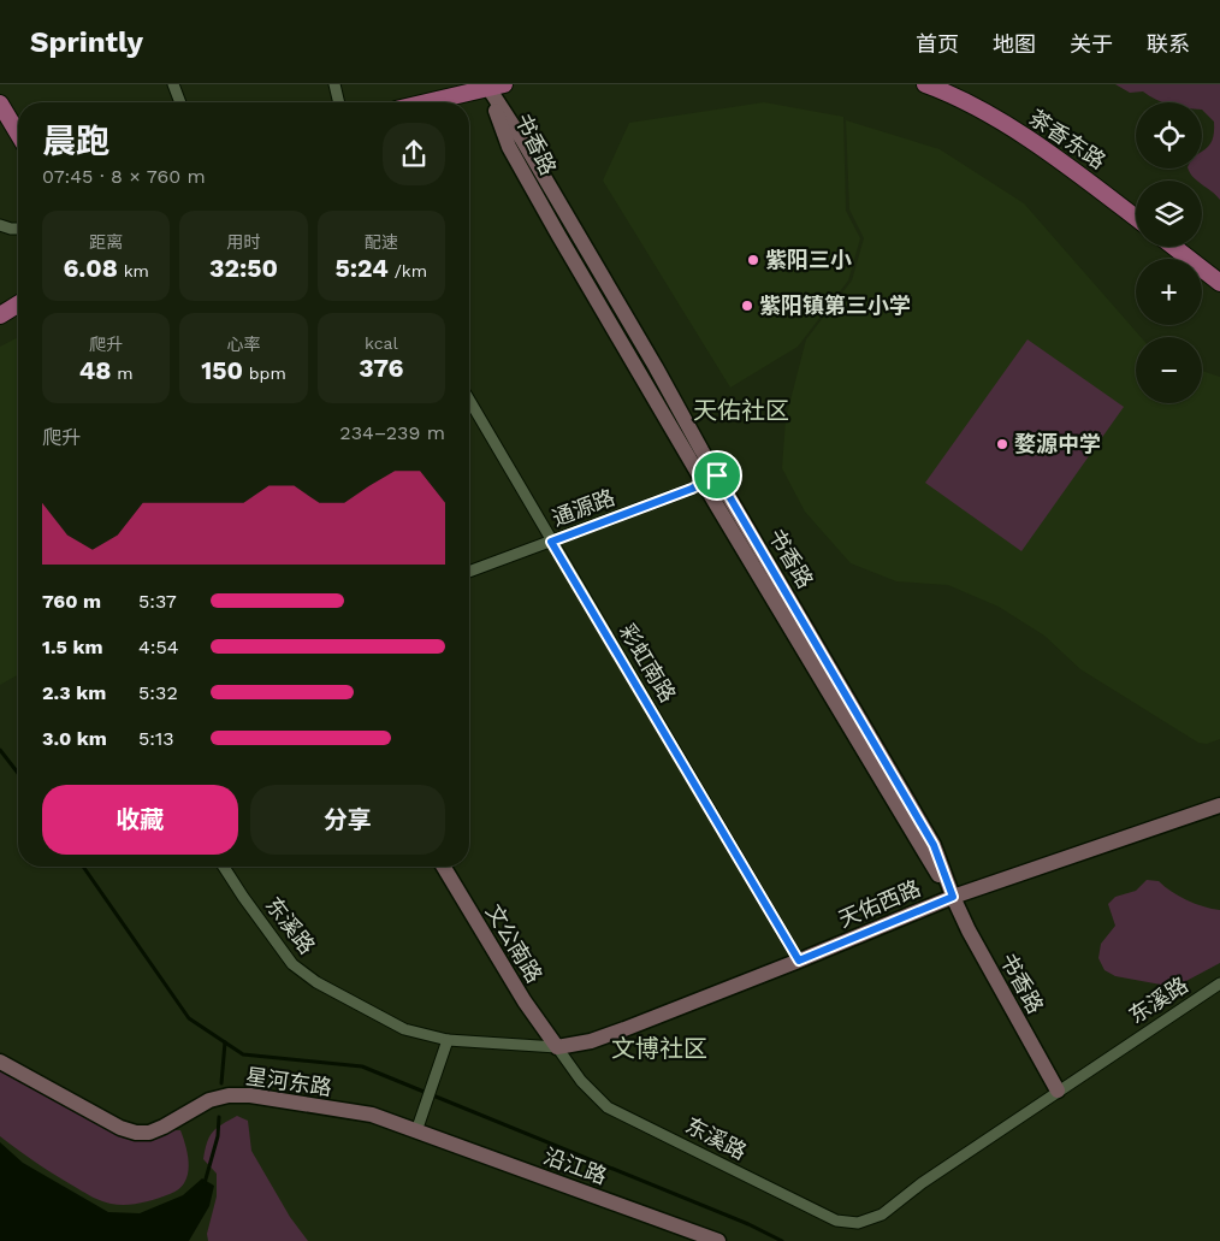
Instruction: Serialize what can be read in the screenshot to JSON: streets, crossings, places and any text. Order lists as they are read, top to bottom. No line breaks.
{"streets":{"main road":["茶香东路"],"street":["书香路","通源路","彩虹南路","天佑西路","东溪路","文公南路","星河东路","沿江路"]},"crossings":[["书香路","通源路"],["书香路","天佑西路"],["书香路","东溪路"],["通源路","彩虹南路"],["彩虹南路","天佑西路"],["天佑西路","东溪路"],["天佑西路","文公南路"],["东溪路","文公南路"],["星河东路","沿江路"]],"districts":["天佑社区","文博社区"],"places":["紫阳三小","紫阳镇第三小学","婺源中学"],"page":{"header":"Sprintly","nav":["首页","地图","关于","联系"],"map_buttons":["+","−"],"heading":["晨跑","07:45 · 8 × 760 m"],"stats":[["距离","6.08 km"],["用时","32:50"],["配速","5:24 /km"],["爬升","48 m"],["心率","150 bpm"],["kcal","376"]],"chart":["爬升","234–239 m"],"list":[{"name":"760 m","note":"5:37"},{"name":"1.5 km","note":"4:54"},{"name":"2.3 km","note":"5:32"},{"name":"3.0 km","note":"5:13"}],"buttons":["收藏","分享"]}}
